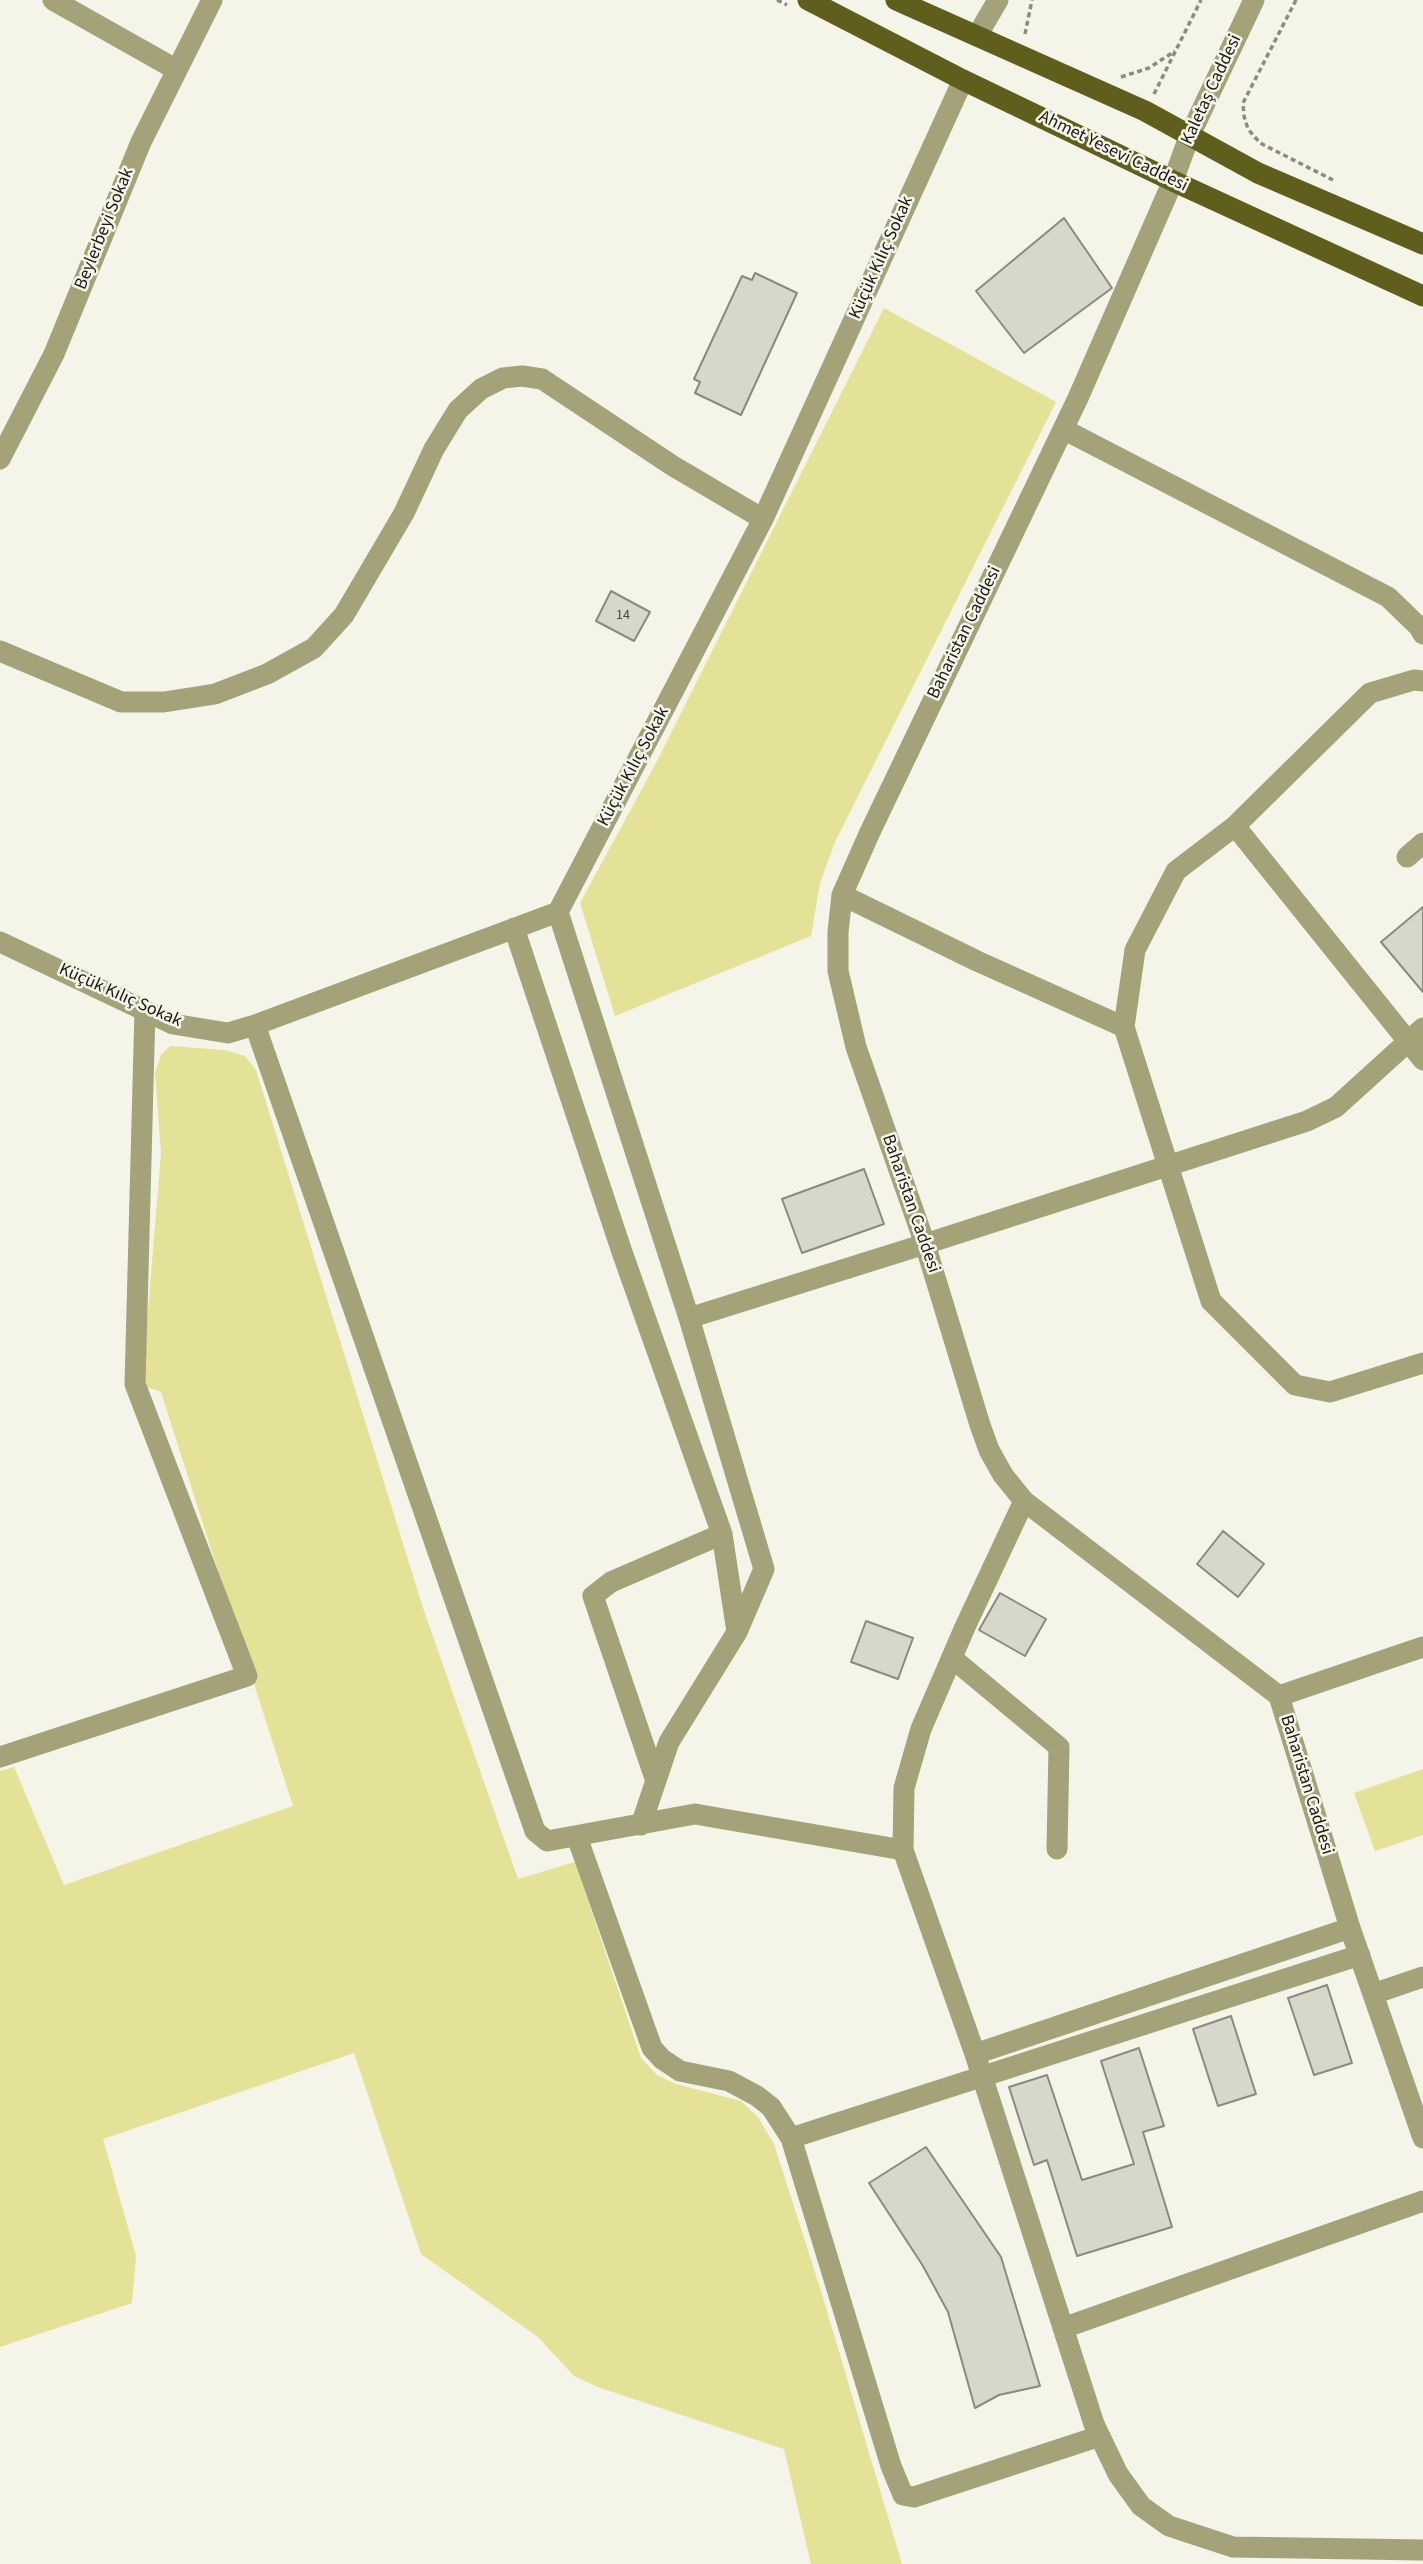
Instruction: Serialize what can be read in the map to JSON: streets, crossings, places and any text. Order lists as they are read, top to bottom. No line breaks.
{"streets":{"main road":["Ahmet Yesevi Caddesi"],"street":["Kaletaş Caddesi","Beylerbeyi Sokak","Küçük Kılıç Sokak","Baharistan Caddesi"]},"crossings":[["Kaletaş Caddesi","Ahmet Yesevi Caddesi"],["Kaletaş Caddesi","Baharistan Caddesi"],["Ahmet Yesevi Caddesi","Küçük Kılıç Sokak"],["Ahmet Yesevi Caddesi","Baharistan Caddesi"]],"house_numbers":["14"]}
